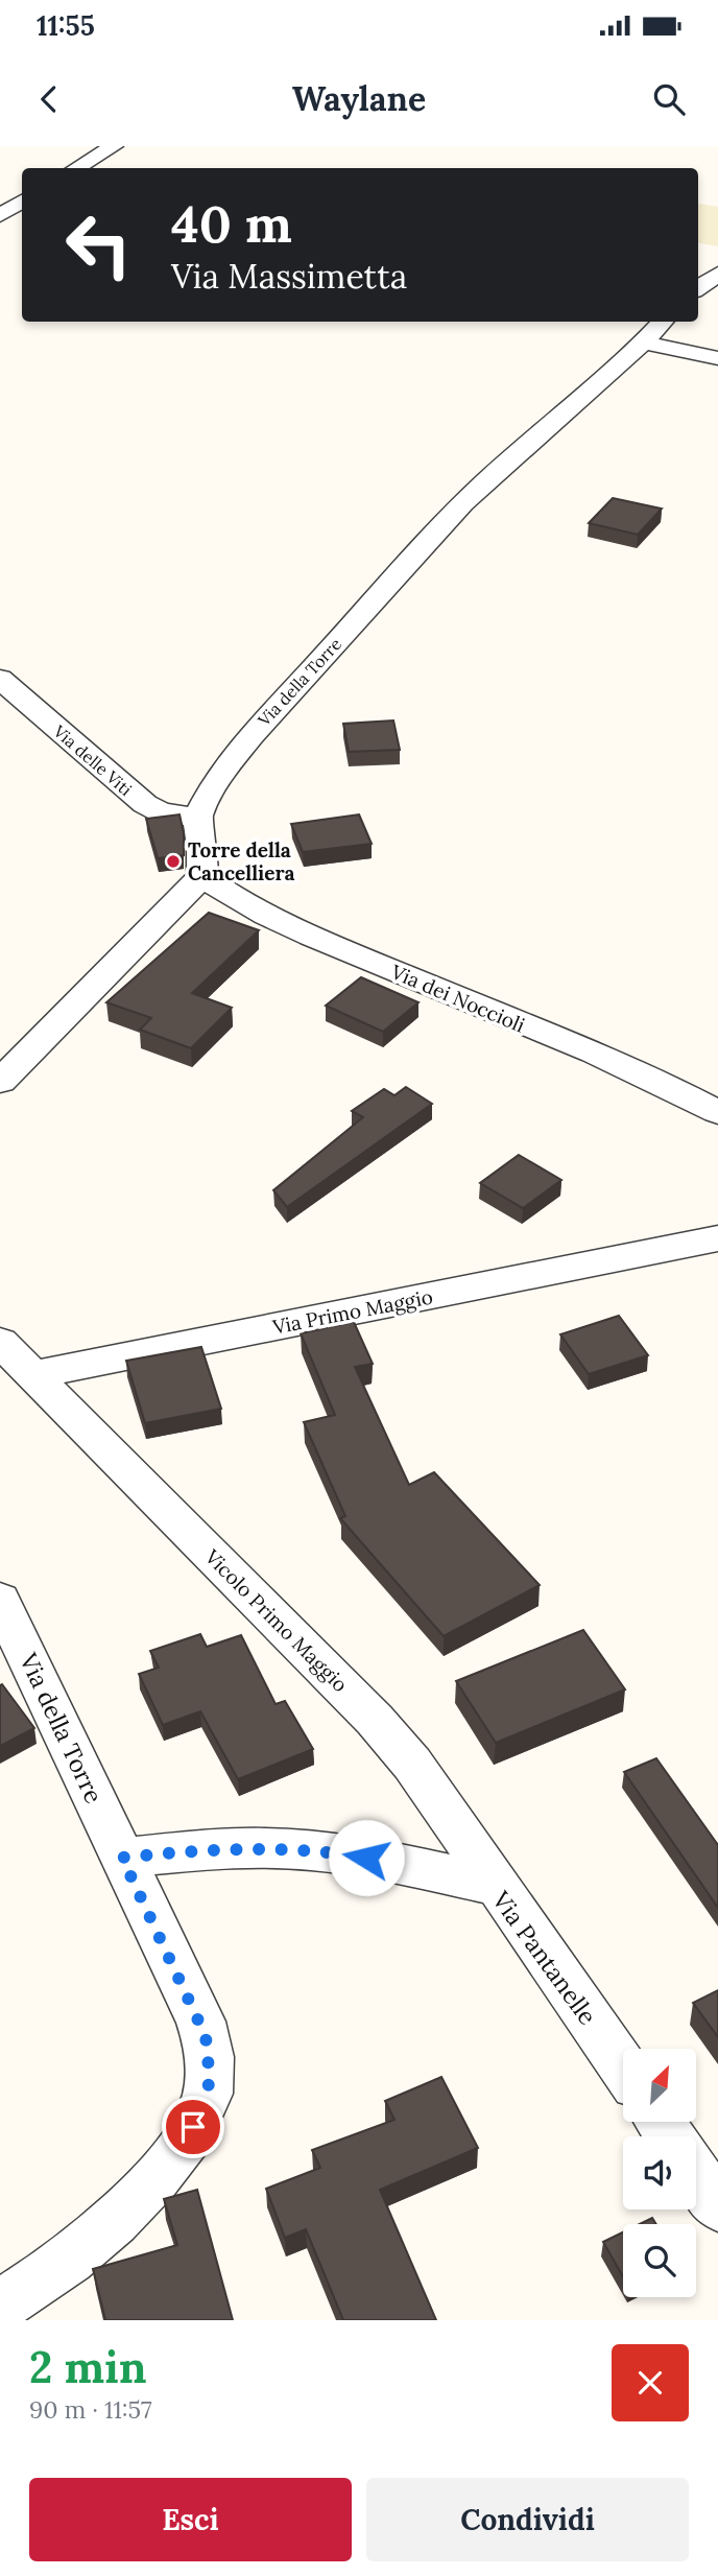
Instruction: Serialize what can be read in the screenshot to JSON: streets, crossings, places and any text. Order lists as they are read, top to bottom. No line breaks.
{"streets":{"street":["Via della Torre","Via delle Viti","Via dei Noccioli","Via Primo Maggio","Vicolo Primo Maggio","Via Pantanelle"]},"crossings":[["Via della Torre","Via delle Viti"],["Via della Torre","Via Pantanelle"],["Via Primo Maggio","Vicolo Primo Maggio"],["Vicolo Primo Maggio","Via Pantanelle"]],"places":["Torre della Cancelliera"],"north":"top right","page":{"status":"11:55","header":"Waylane","turn":["40 m","Via Massimetta"],"heading":["2 min","90 m · 11:57"],"buttons":["Esci","Condividi"]}}
